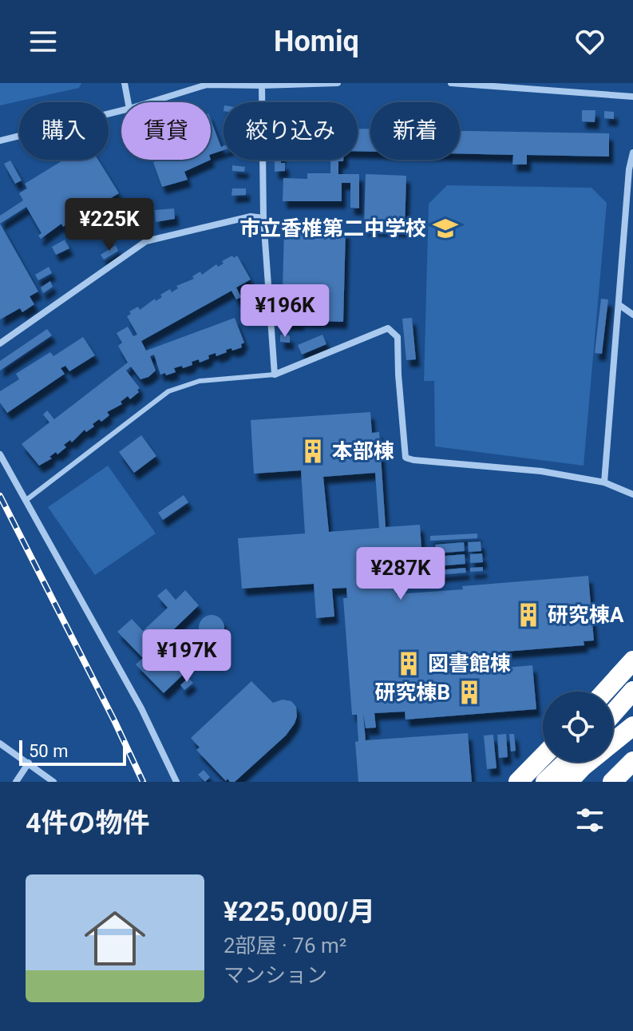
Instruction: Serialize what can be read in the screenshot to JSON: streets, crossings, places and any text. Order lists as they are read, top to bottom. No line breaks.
{"places":{"school or university":["市立香椎第二中学校"],"building":["本部棟","研究棟A","図書館棟","研究棟B"]},"scale_bar":"50 m","page":{"header":"Homiq","chip":["購入","賃貸","絞り込み","新着"],"price":["¥225K","¥196K","¥287K","¥197K"],"scale":"50 m","heading":"4件の物件","list":[{"name":"¥225,000/月","note":"2部屋 · 76 m² · マンション"}]}}
